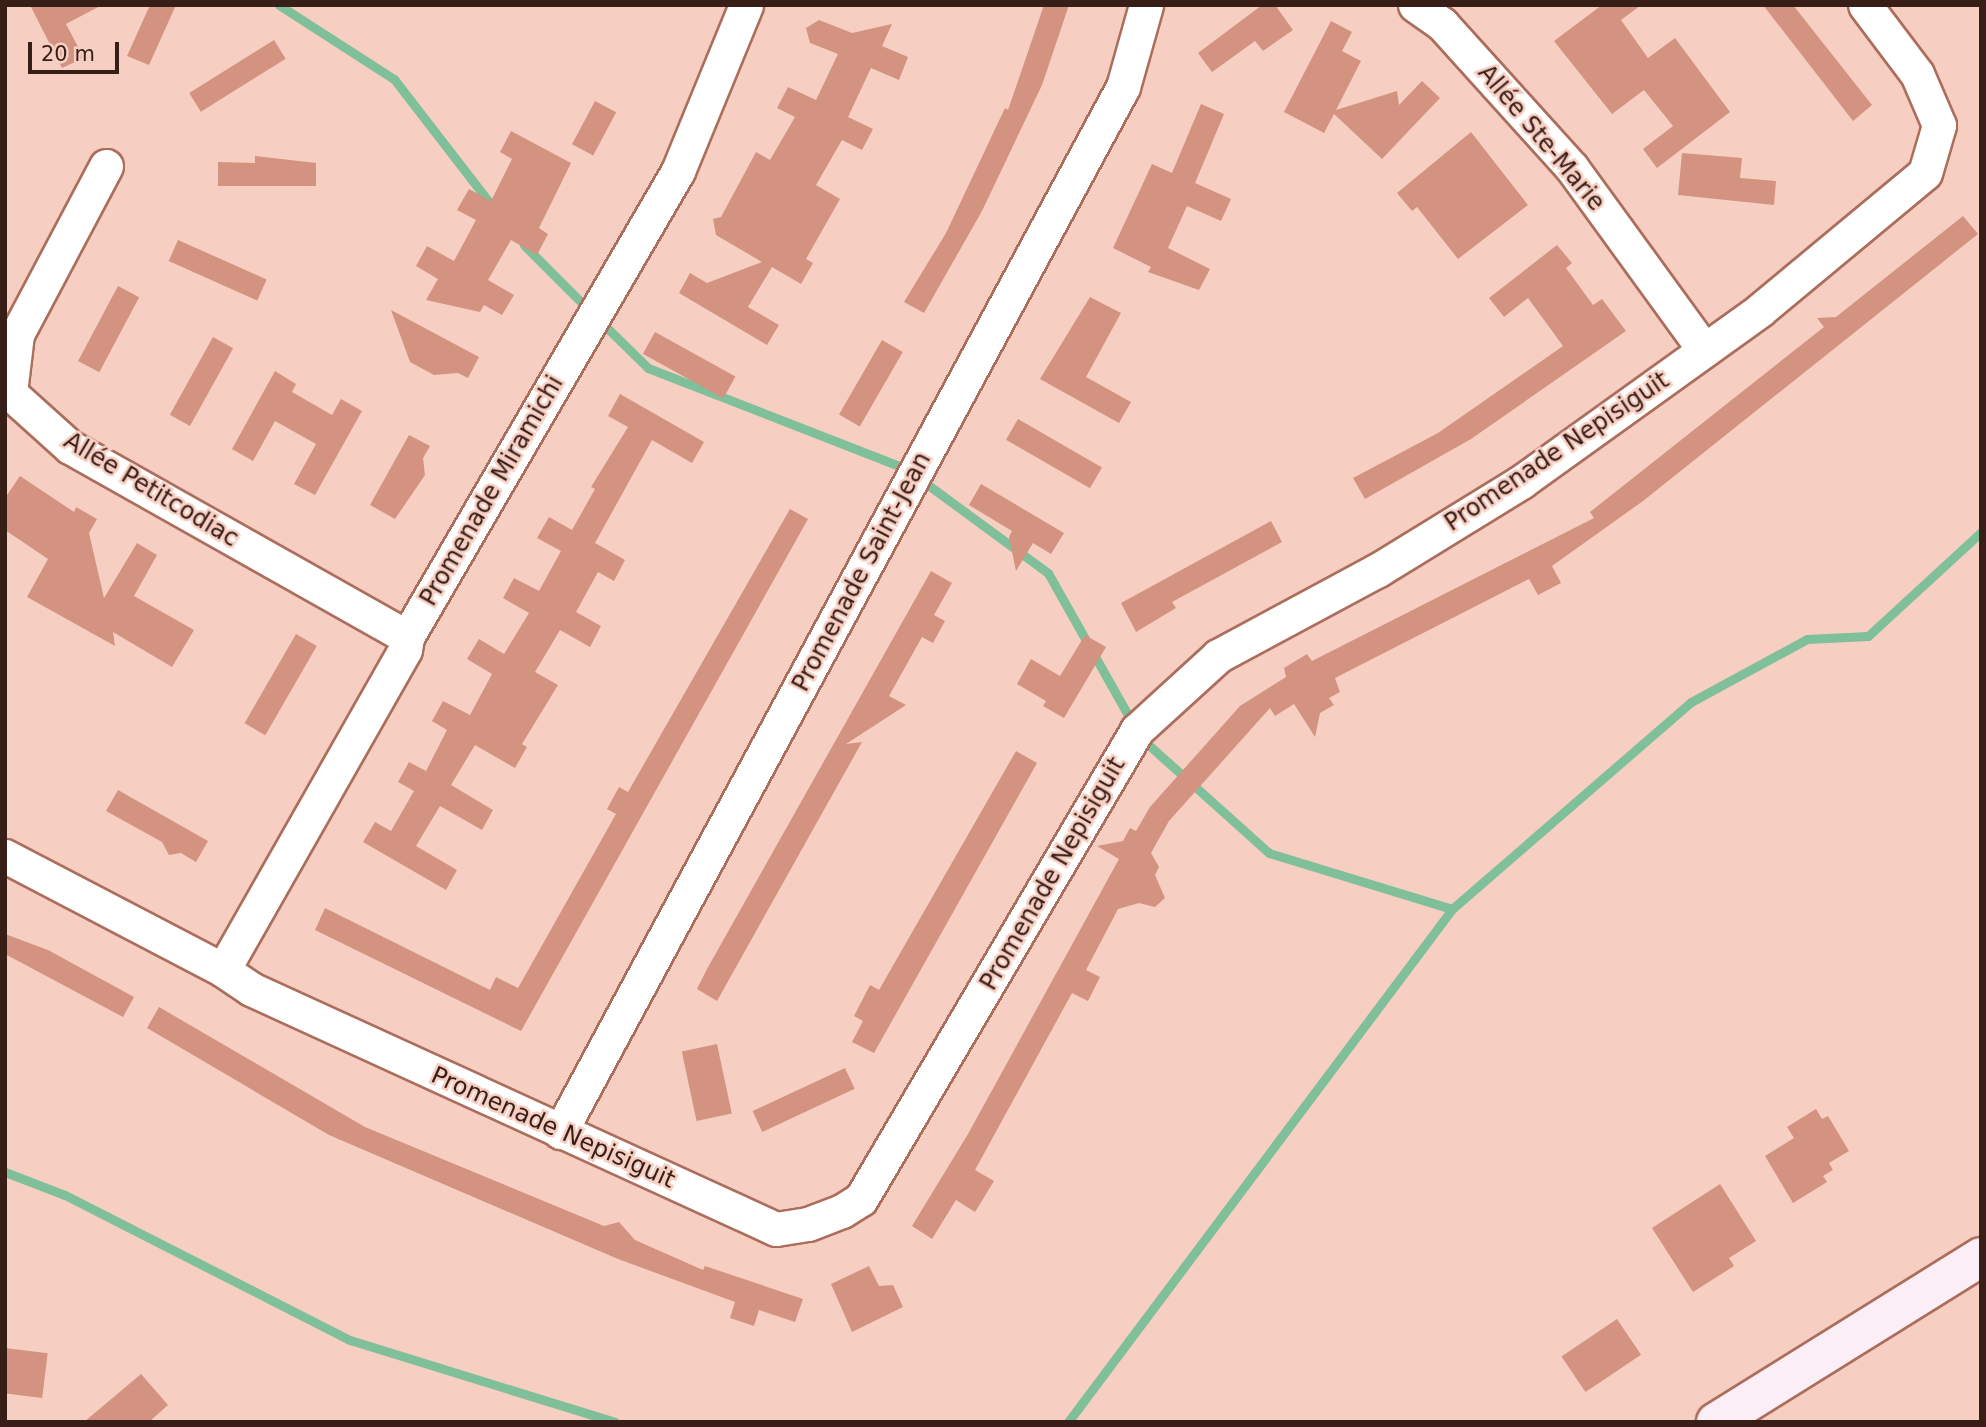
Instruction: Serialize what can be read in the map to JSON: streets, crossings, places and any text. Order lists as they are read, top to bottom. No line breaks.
{"streets":{"street":["Allée Ste-Marie","Promenade Nepisiguit","Allée Petitcodiac","Promenade Miramichi","Promenade Saint-Jean"]},"crossings":[["Allée Ste-Marie","Promenade Nepisiguit"],["Promenade Nepisiguit","Promenade Miramichi"],["Promenade Nepisiguit","Promenade Saint-Jean"],["Allée Petitcodiac","Promenade Miramichi"]],"scale_bar":"20 m"}
